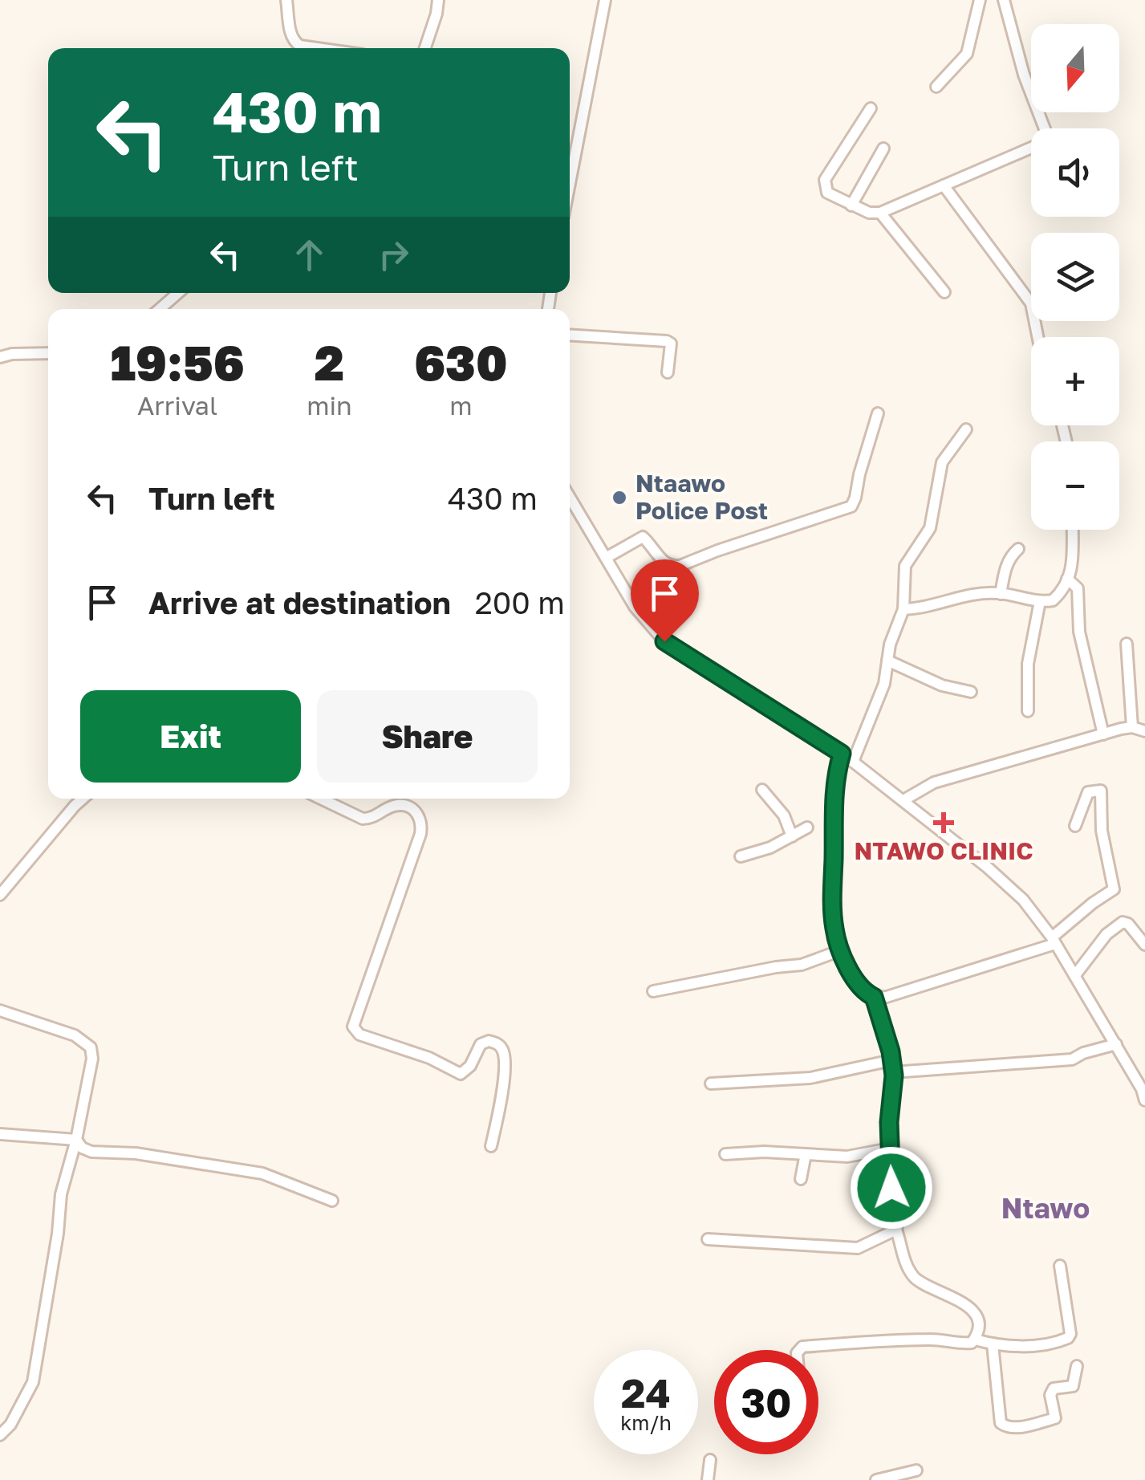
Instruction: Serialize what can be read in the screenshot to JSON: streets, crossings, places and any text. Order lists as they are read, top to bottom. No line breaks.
{"districts":["Ntawo"],"places":{"other":["Ntaawo Police Post"],"health":["NTAWO CLINIC"]},"north":"bottom","page":{"map_buttons":["+","−"],"turn":["430 m","Turn left"],"eta":["19:56","Arrival","2","min","630","m"],"list":[{"name":"Turn left","value":"430 m"},{"name":"Arrive at destination","value":"200 m"}],"buttons":["Exit","Share"],"speed":"24 km/h","limit":"30"}}
